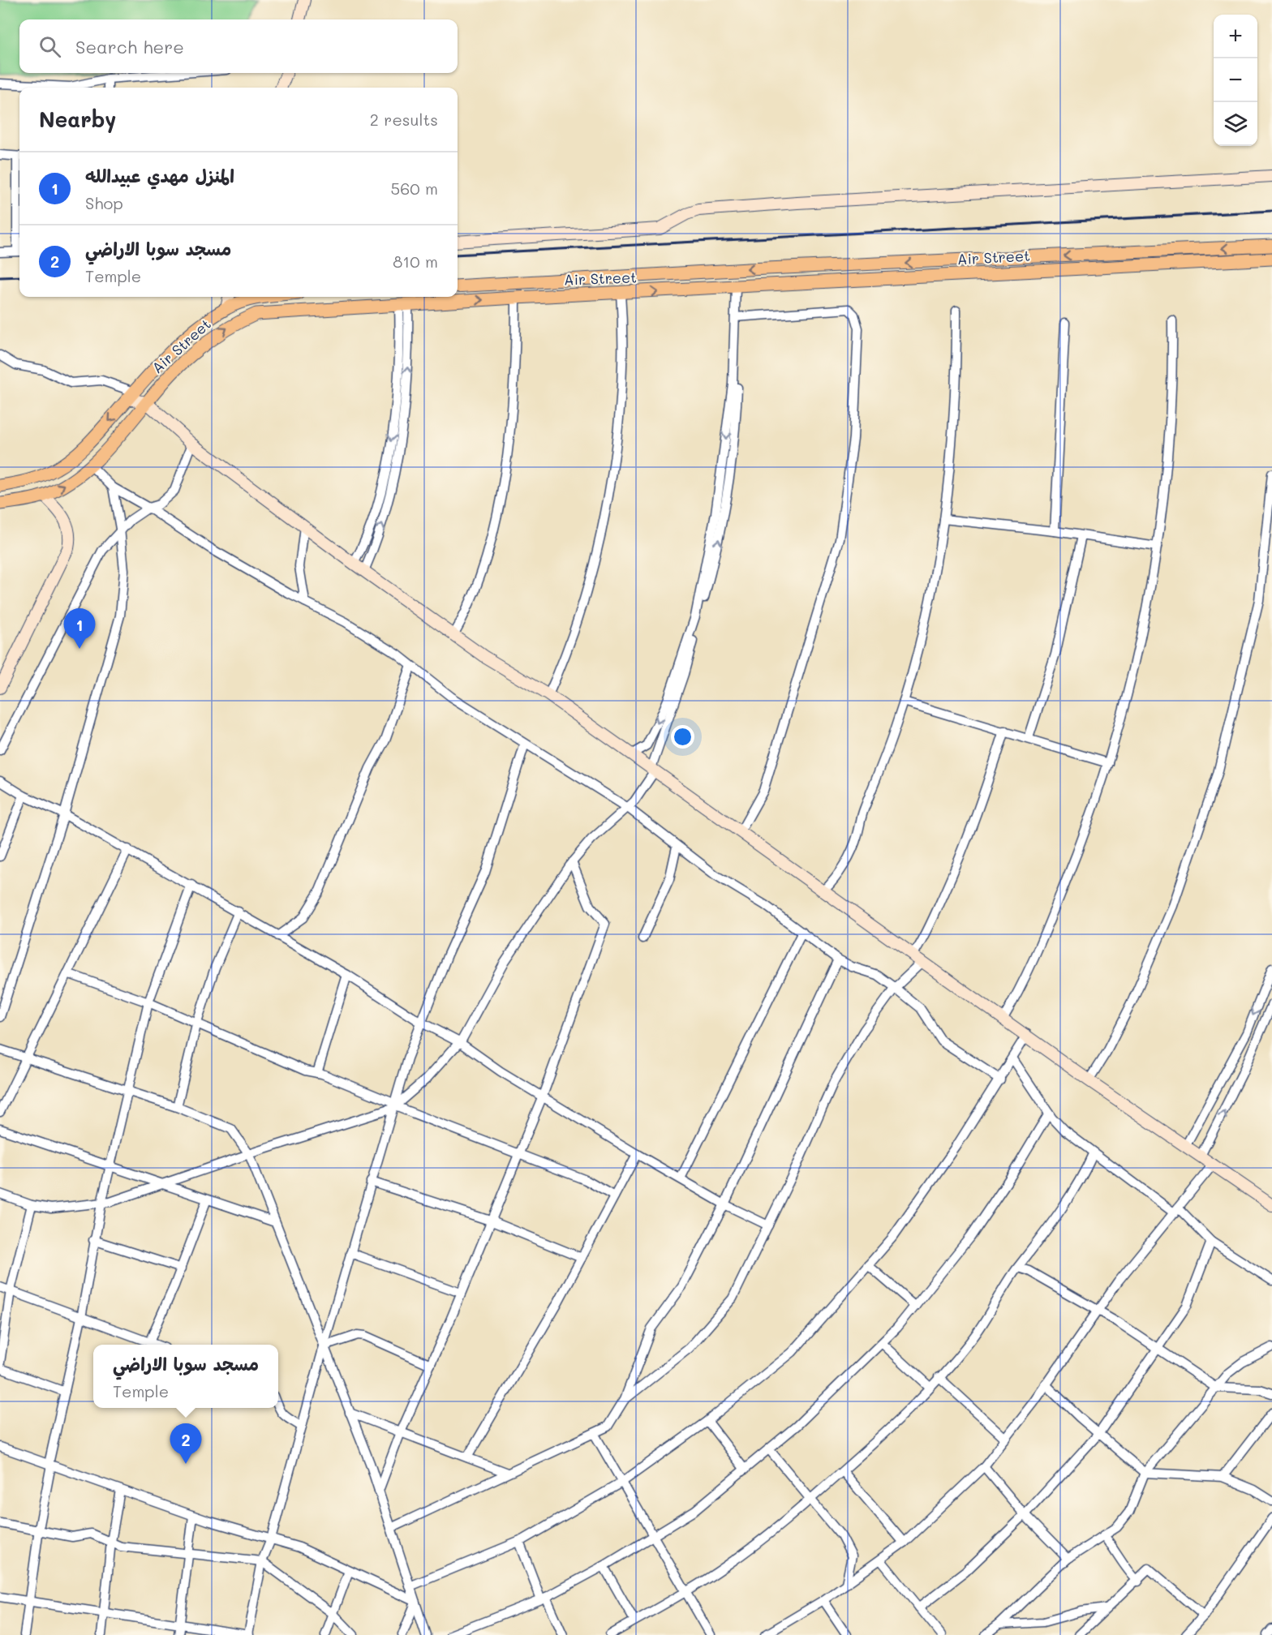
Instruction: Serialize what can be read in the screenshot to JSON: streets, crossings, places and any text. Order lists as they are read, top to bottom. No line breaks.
{"streets":{"main road":["Air Street"]},"page":{"map_buttons":["+","−"],"search":"Search here","heading":["Nearby","2 results"],"list":[{"mark":"1","name":"المنزل مهدي عبيدالله","note":"Shop","value":"560 m"},{"mark":"2","name":"مسجد سوبا الاراضي","note":"Temple","value":"810 m"}],"pins":["1","2"],"popup":["مسجد سوبا الاراضي","Temple"]}}
